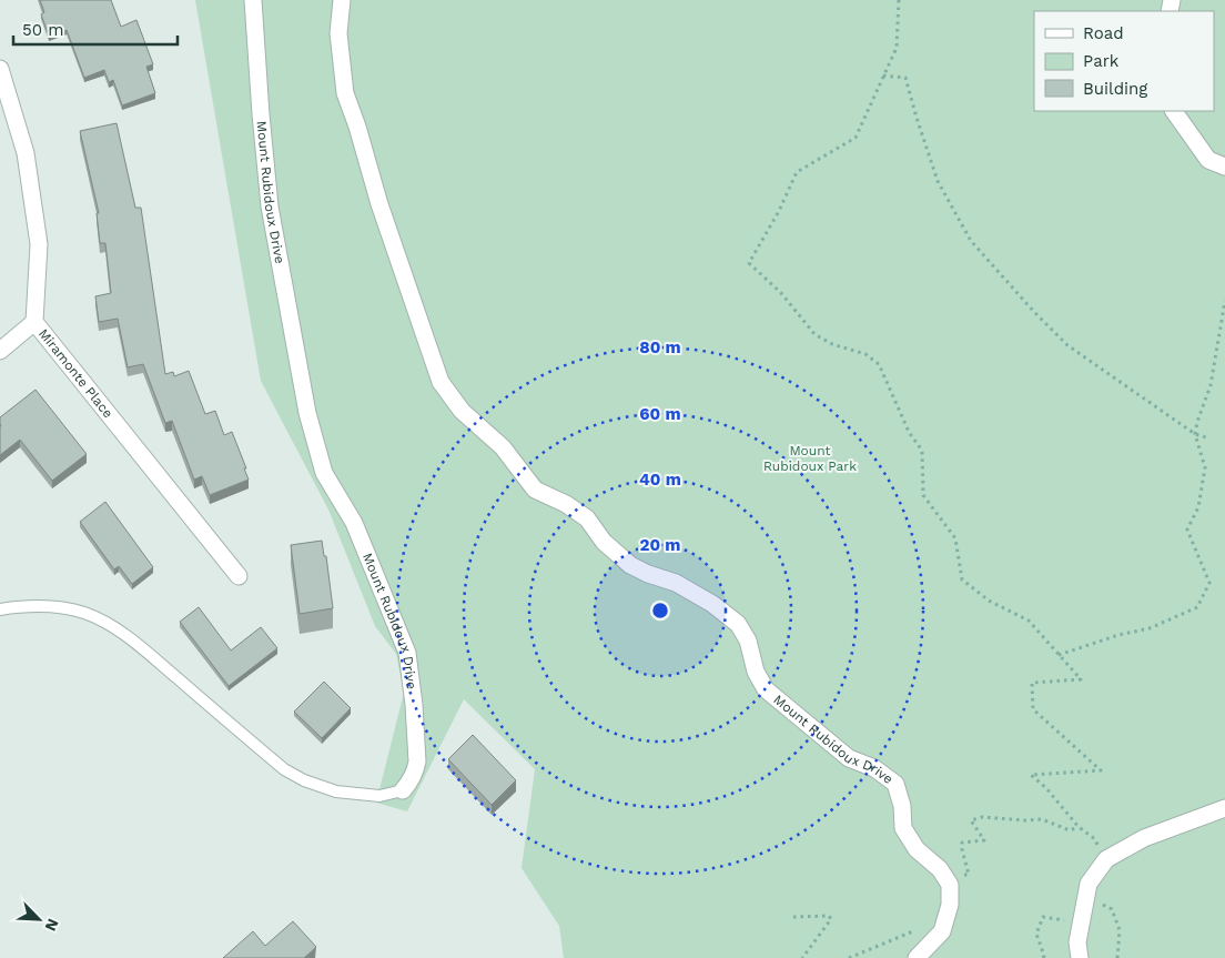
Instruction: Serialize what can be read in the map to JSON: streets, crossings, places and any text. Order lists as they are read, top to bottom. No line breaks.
{"streets":{"street":["Mount Rubidoux Drive","Miramonte Place"]},"parks":["Mount Rubidoux Park"],"legend":["Road","Park","Building"],"scale_bar":"50 m","north":"bottom right","rings":["80 m","60 m","40 m","20 m"]}
